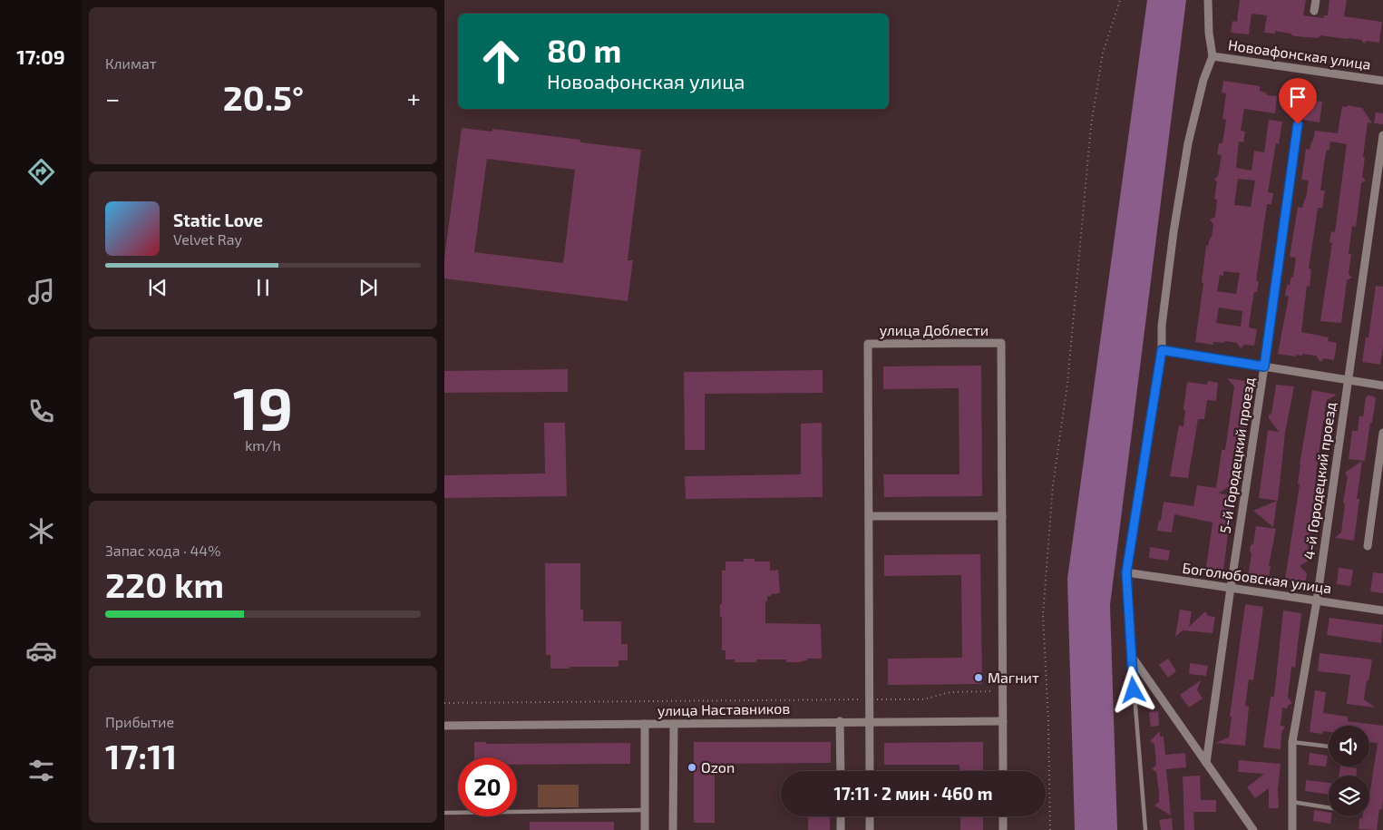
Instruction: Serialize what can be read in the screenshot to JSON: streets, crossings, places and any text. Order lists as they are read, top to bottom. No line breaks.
{"streets":{"street":["Новоафонская улица","улица Доблести","5-й Городецкий проезд","4-й Городецкий проезд","Боголюбовская улица","улица Наставников"]},"crossings":[["5-й Городецкий проезд","Боголюбовская улица"],["4-й Городецкий проезд","Боголюбовская улица"]],"places":["Магнит","Ozon"],"page":{"tabs":"17:09","tile":["Климат",["19","km/h"],["Запас хода · 44%","220 km"],["Прибытие","17:11"]],"turn":["80 m","Новоафонская улица"],"heat":["−","20.5°","+"],"song":["Static Love","Velvet Ray"],"limit":"20","trip":"17:11 · 2 мин · 460 m"}}
